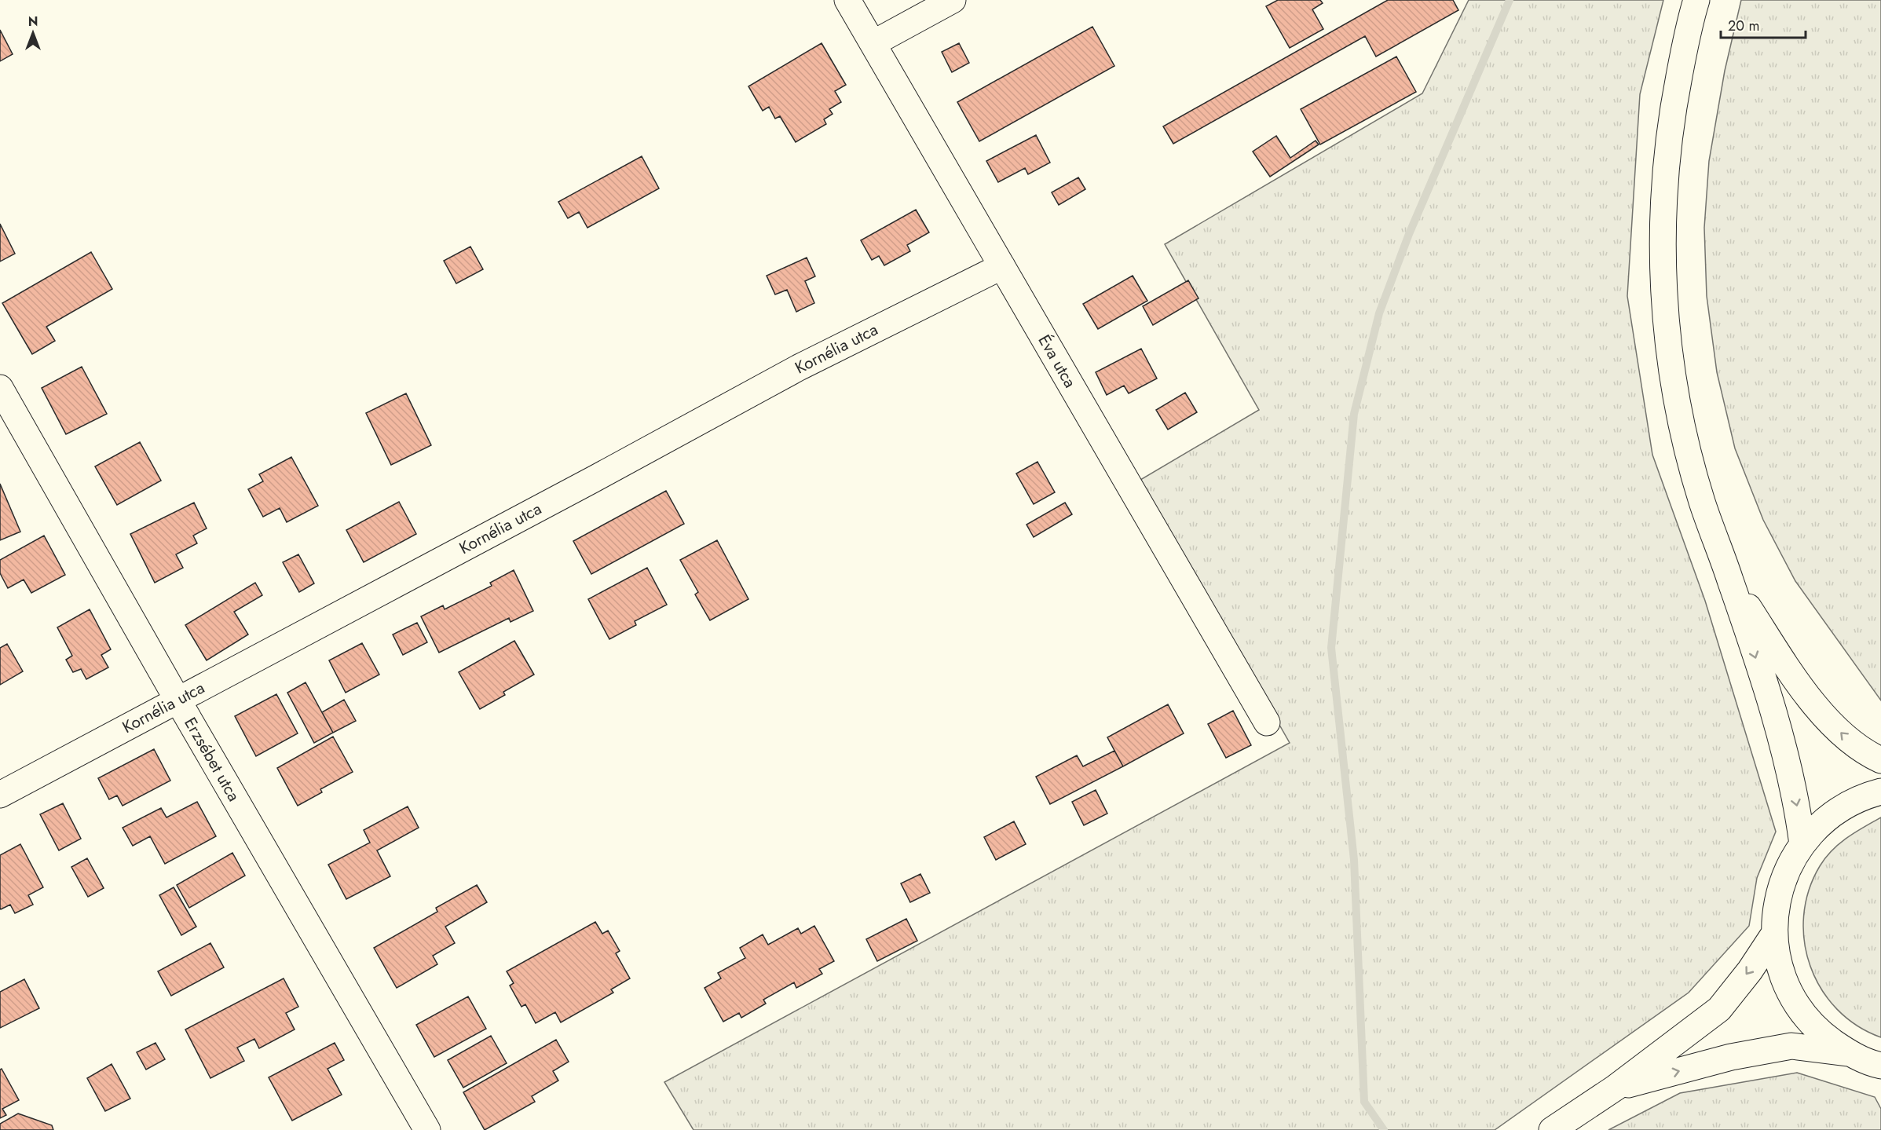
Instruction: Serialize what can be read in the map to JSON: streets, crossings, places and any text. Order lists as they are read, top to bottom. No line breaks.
{"streets":{"street":["Kornélia utca","Éva utca","Erzsébet utca"]},"crossings":[["Kornélia utca","Éva utca"],["Kornélia utca","Erzsébet utca"]],"scale_bar":"20 m","north":"top"}
